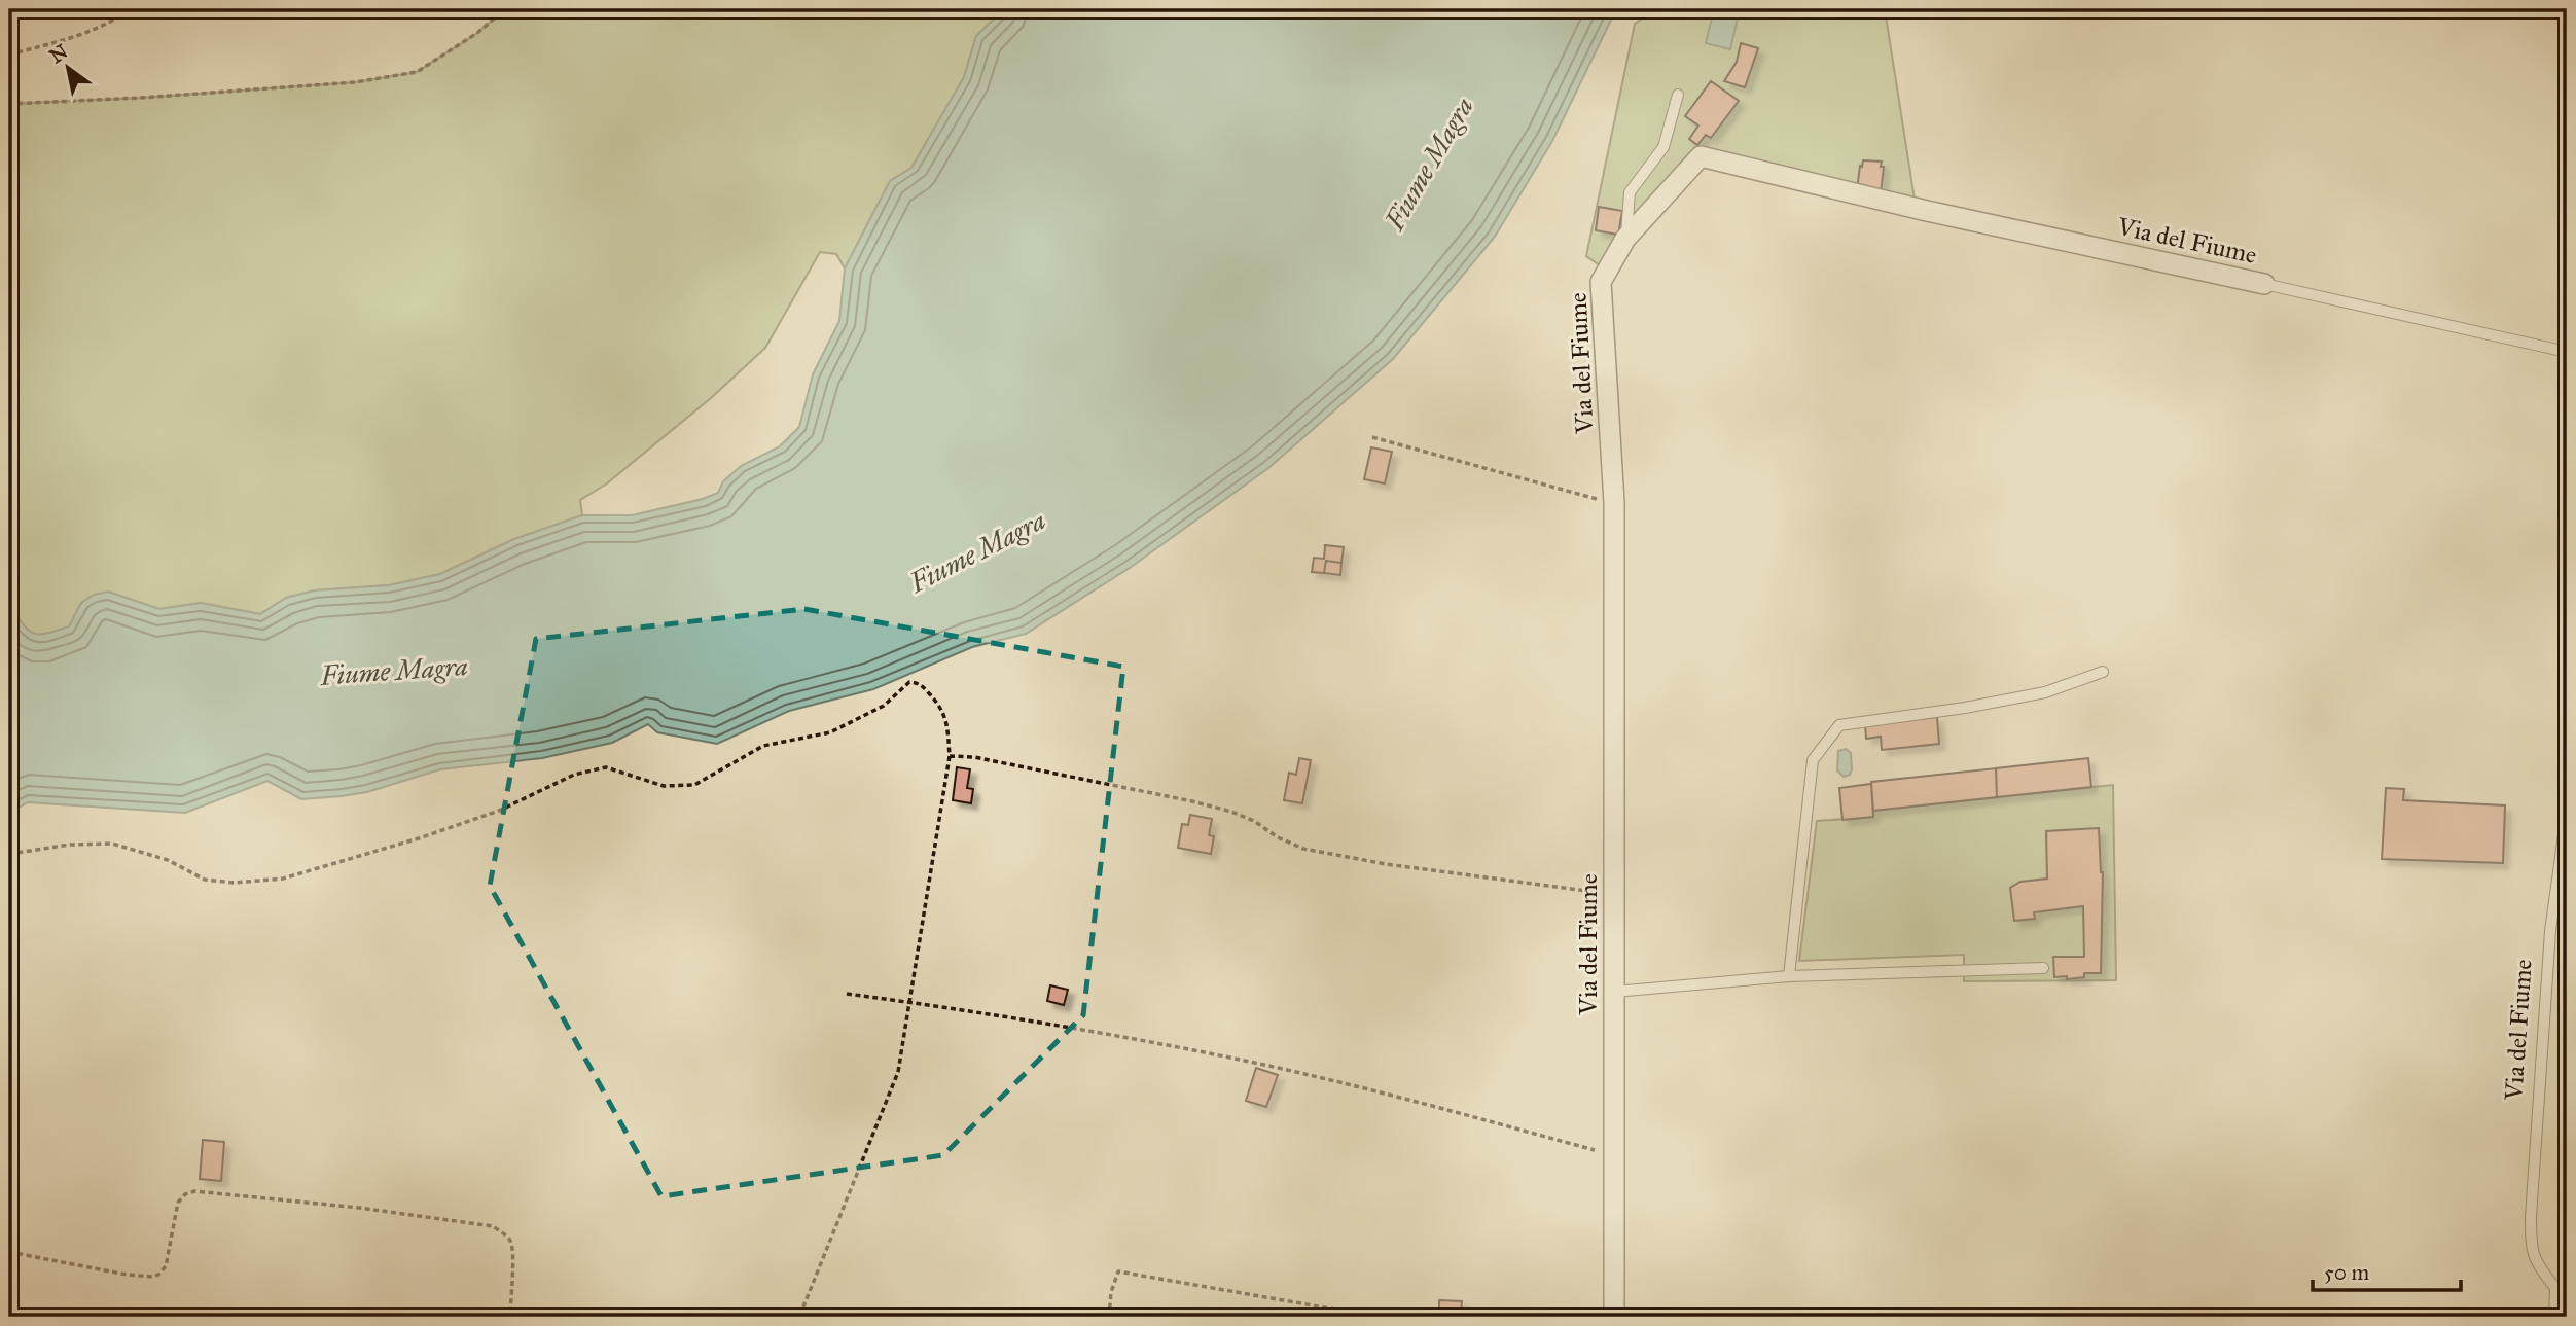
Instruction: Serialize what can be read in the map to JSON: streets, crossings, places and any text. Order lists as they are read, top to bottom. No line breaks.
{"streets":{"street":["Via del Fiume"]},"water":["Fiume Magra"],"scale_bar":"50 m","north":"top left"}
